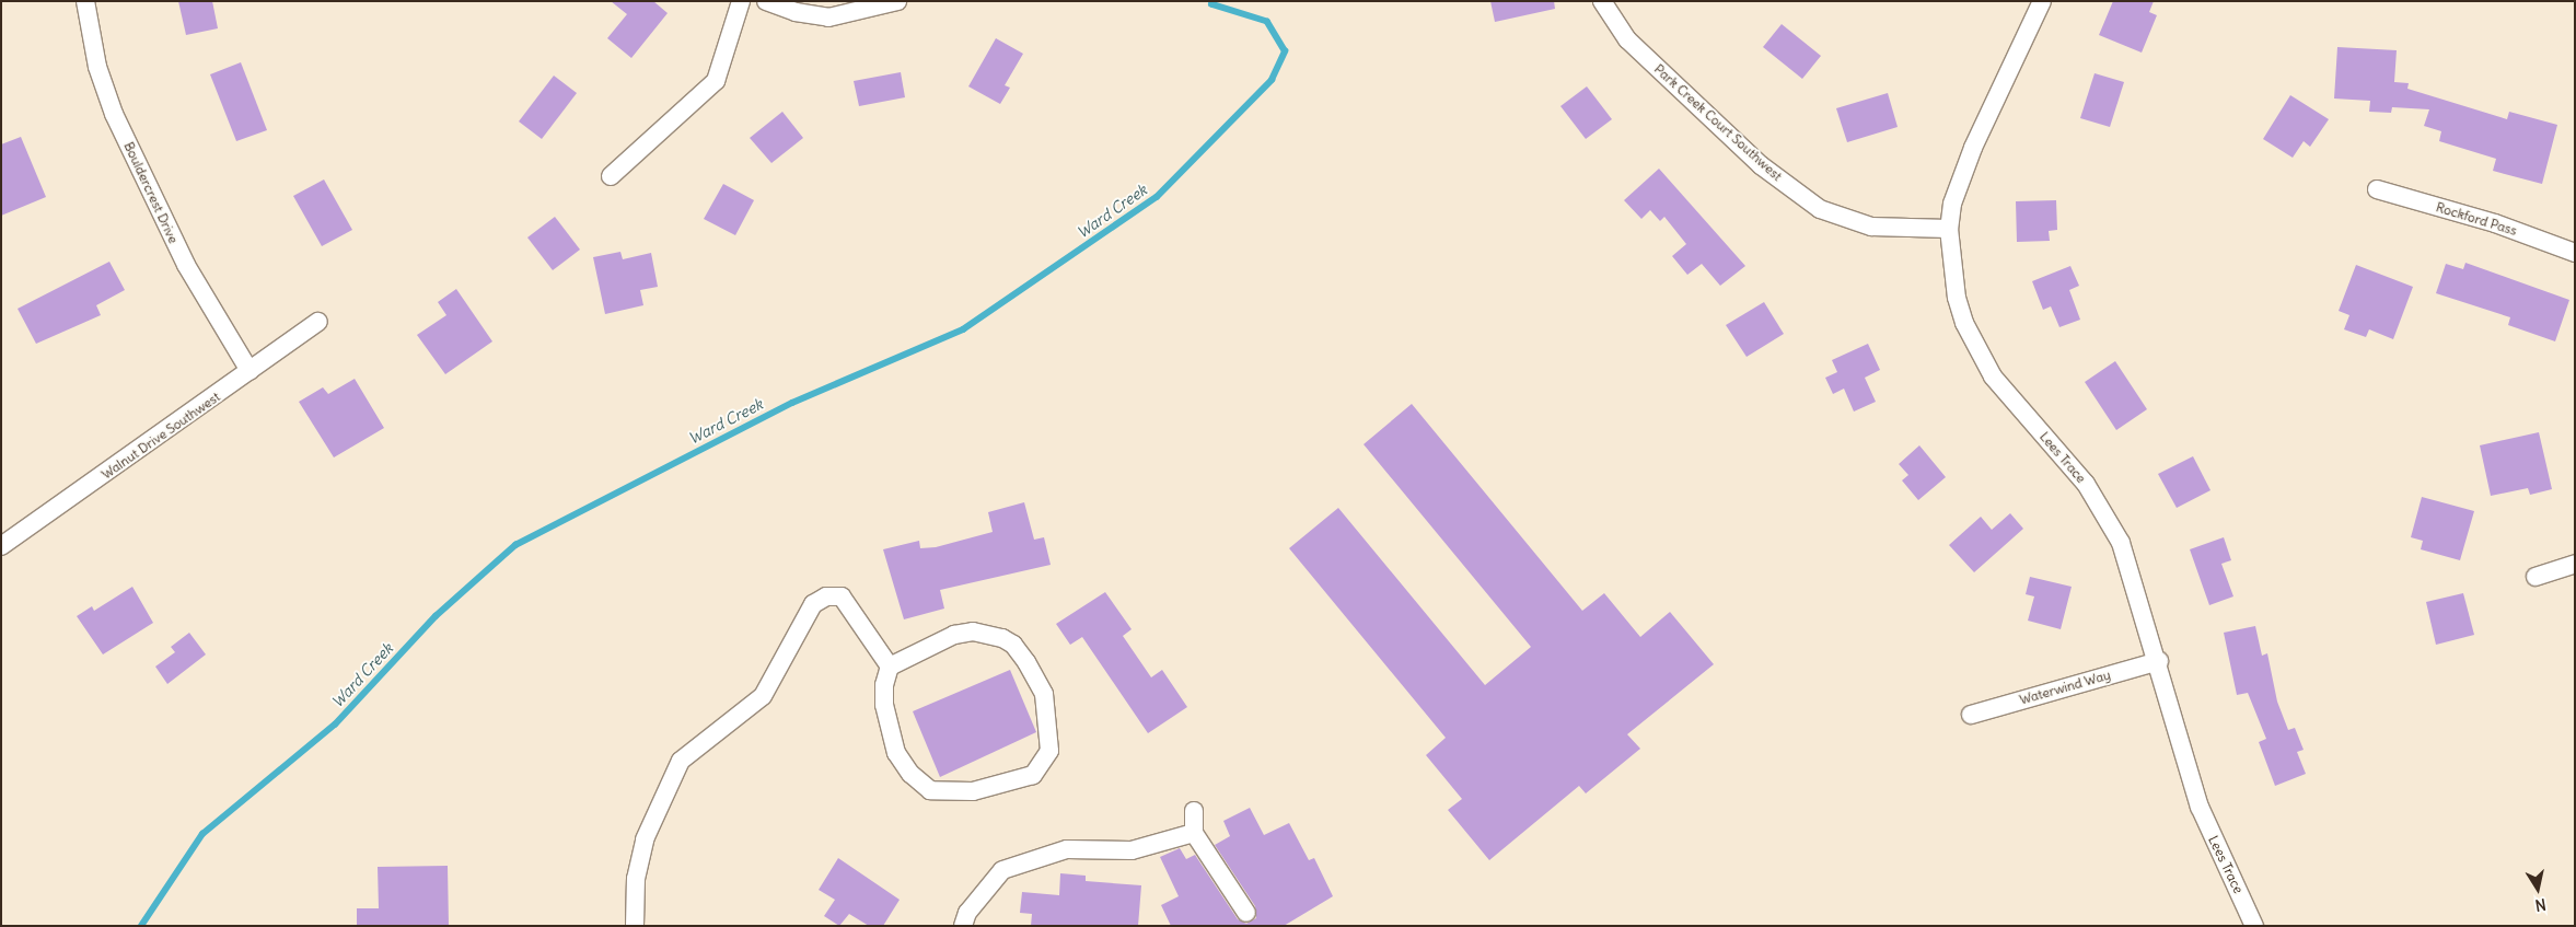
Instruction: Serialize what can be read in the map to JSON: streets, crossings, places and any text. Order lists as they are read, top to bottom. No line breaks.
{"streets":{"street":["Park Creek Court Southwest","Bouldercrest Drive","Rockford Pass","Walnut Drive Southwest","Lees Trace","Waterwind Way"]},"crossings":[["Park Creek Court Southwest","Lees Trace"],["Bouldercrest Drive","Walnut Drive Southwest"],["Lees Trace","Waterwind Way"]],"water":["Ward Creek"],"north":"bottom"}
